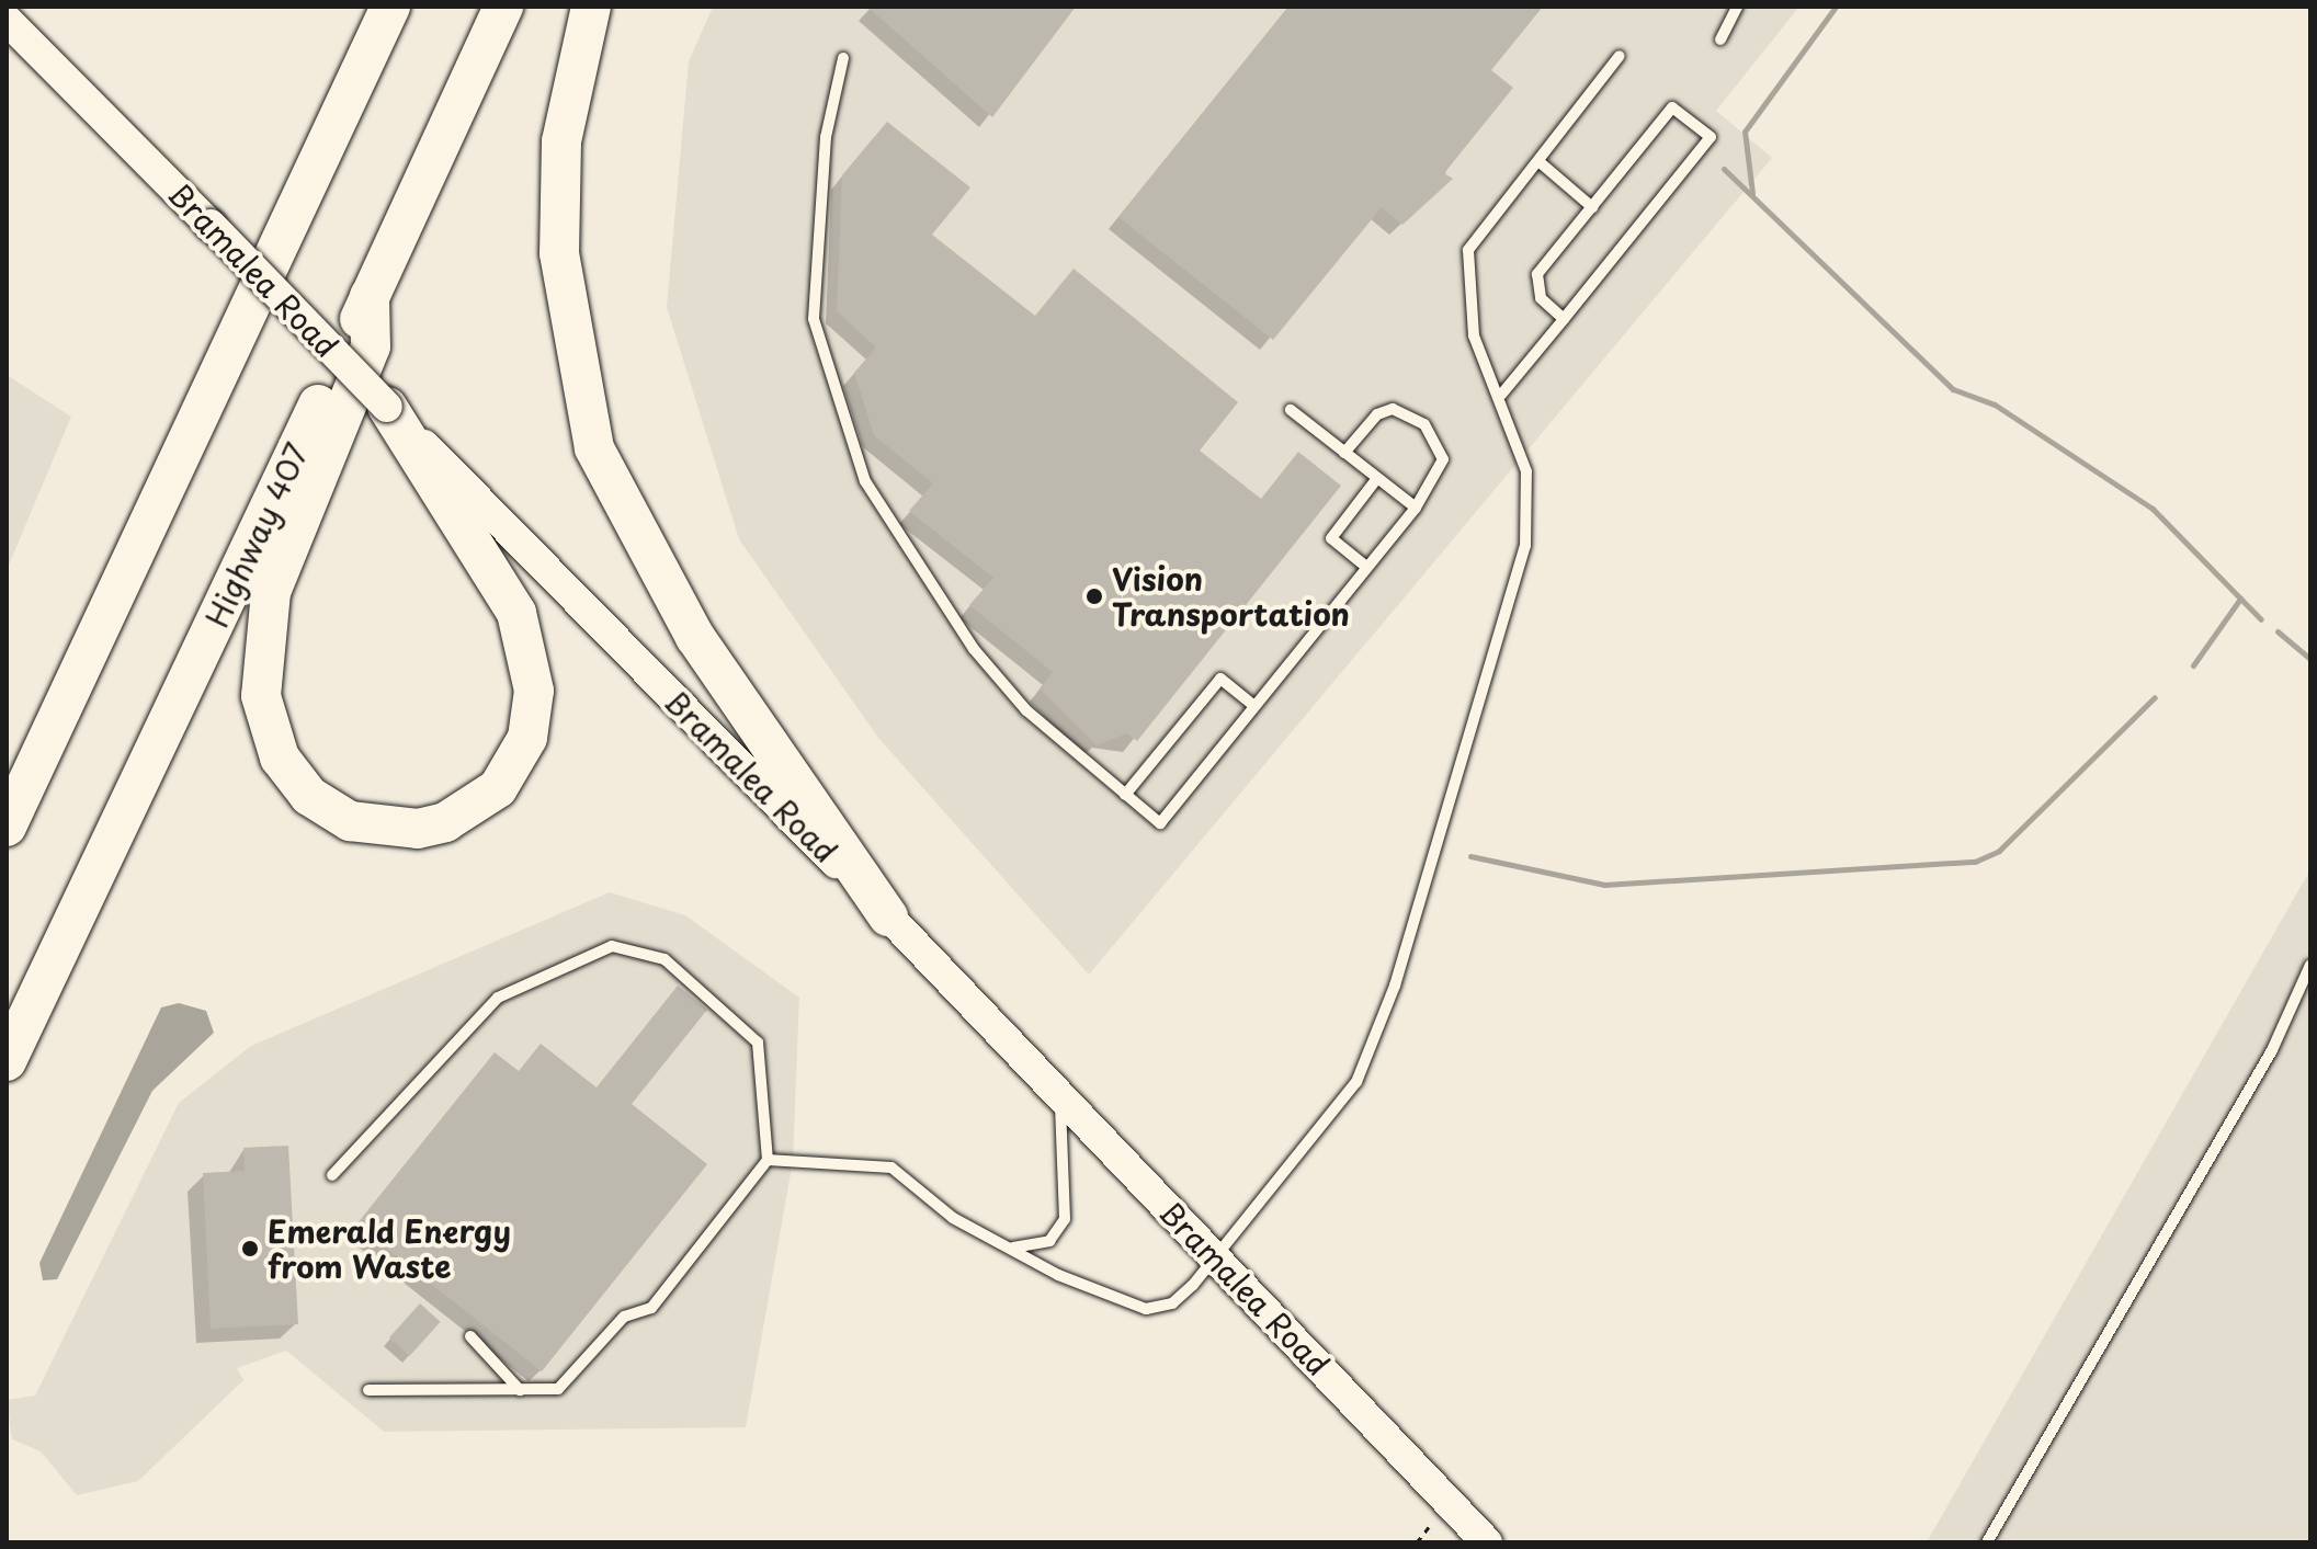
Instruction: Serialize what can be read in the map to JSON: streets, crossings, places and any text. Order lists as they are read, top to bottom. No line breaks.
{"streets":{"highway":["Highway 407"],"main road":["Bramalea Road"]},"places":["Vision Transportation","Emerald Energy from Waste"]}
